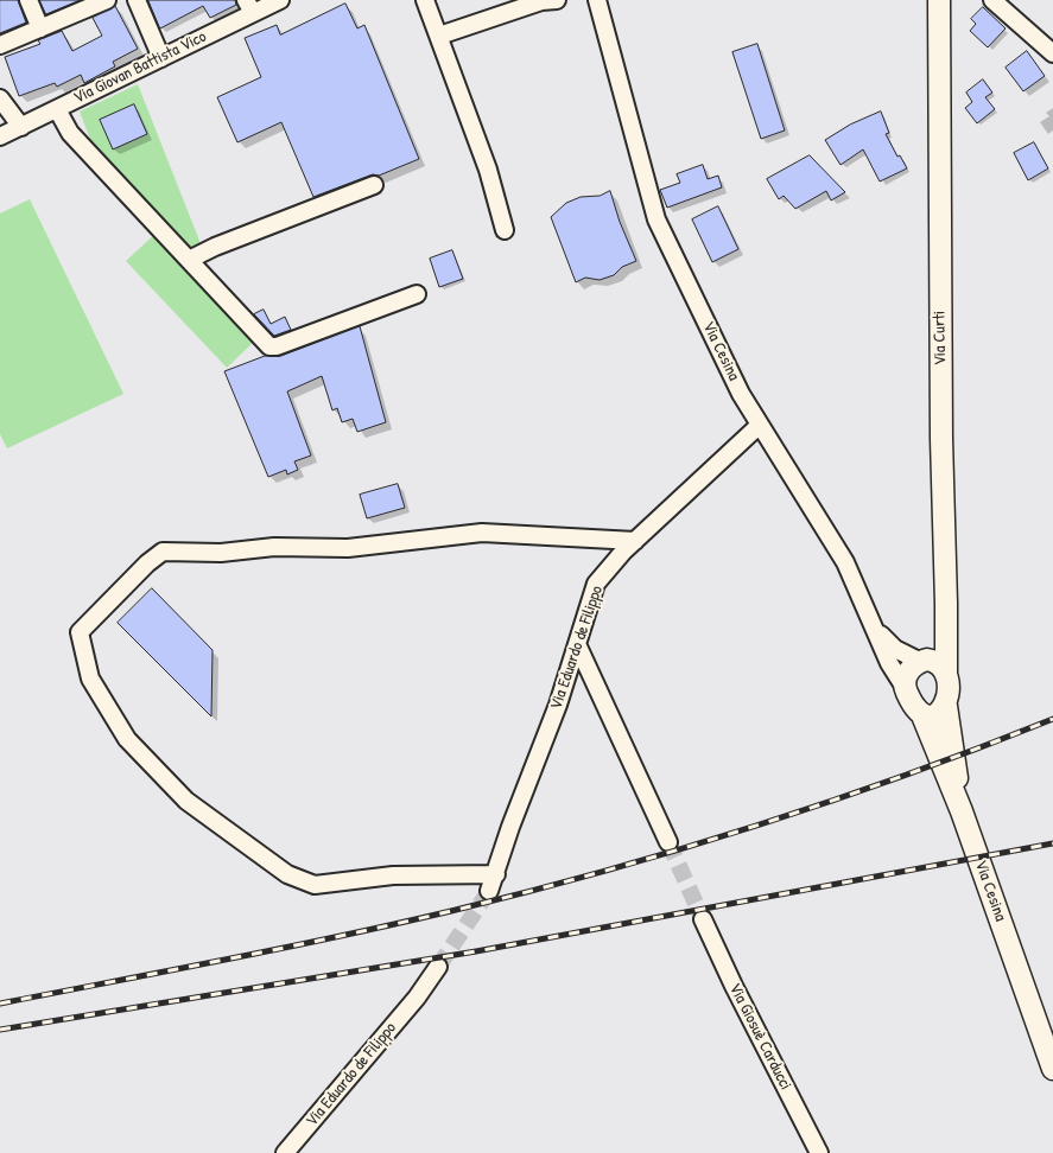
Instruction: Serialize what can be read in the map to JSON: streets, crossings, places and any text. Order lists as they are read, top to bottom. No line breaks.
{"streets":{"main road":["Via Curti","Via Cesina"],"street":["Via Giovan Battista Vico","Via Eduardo de Filippo","Via Giosuè Carducci"]},"crossings":[["Via Curti","Via Cesina"],["Via Cesina","Via Eduardo de Filippo"]]}
